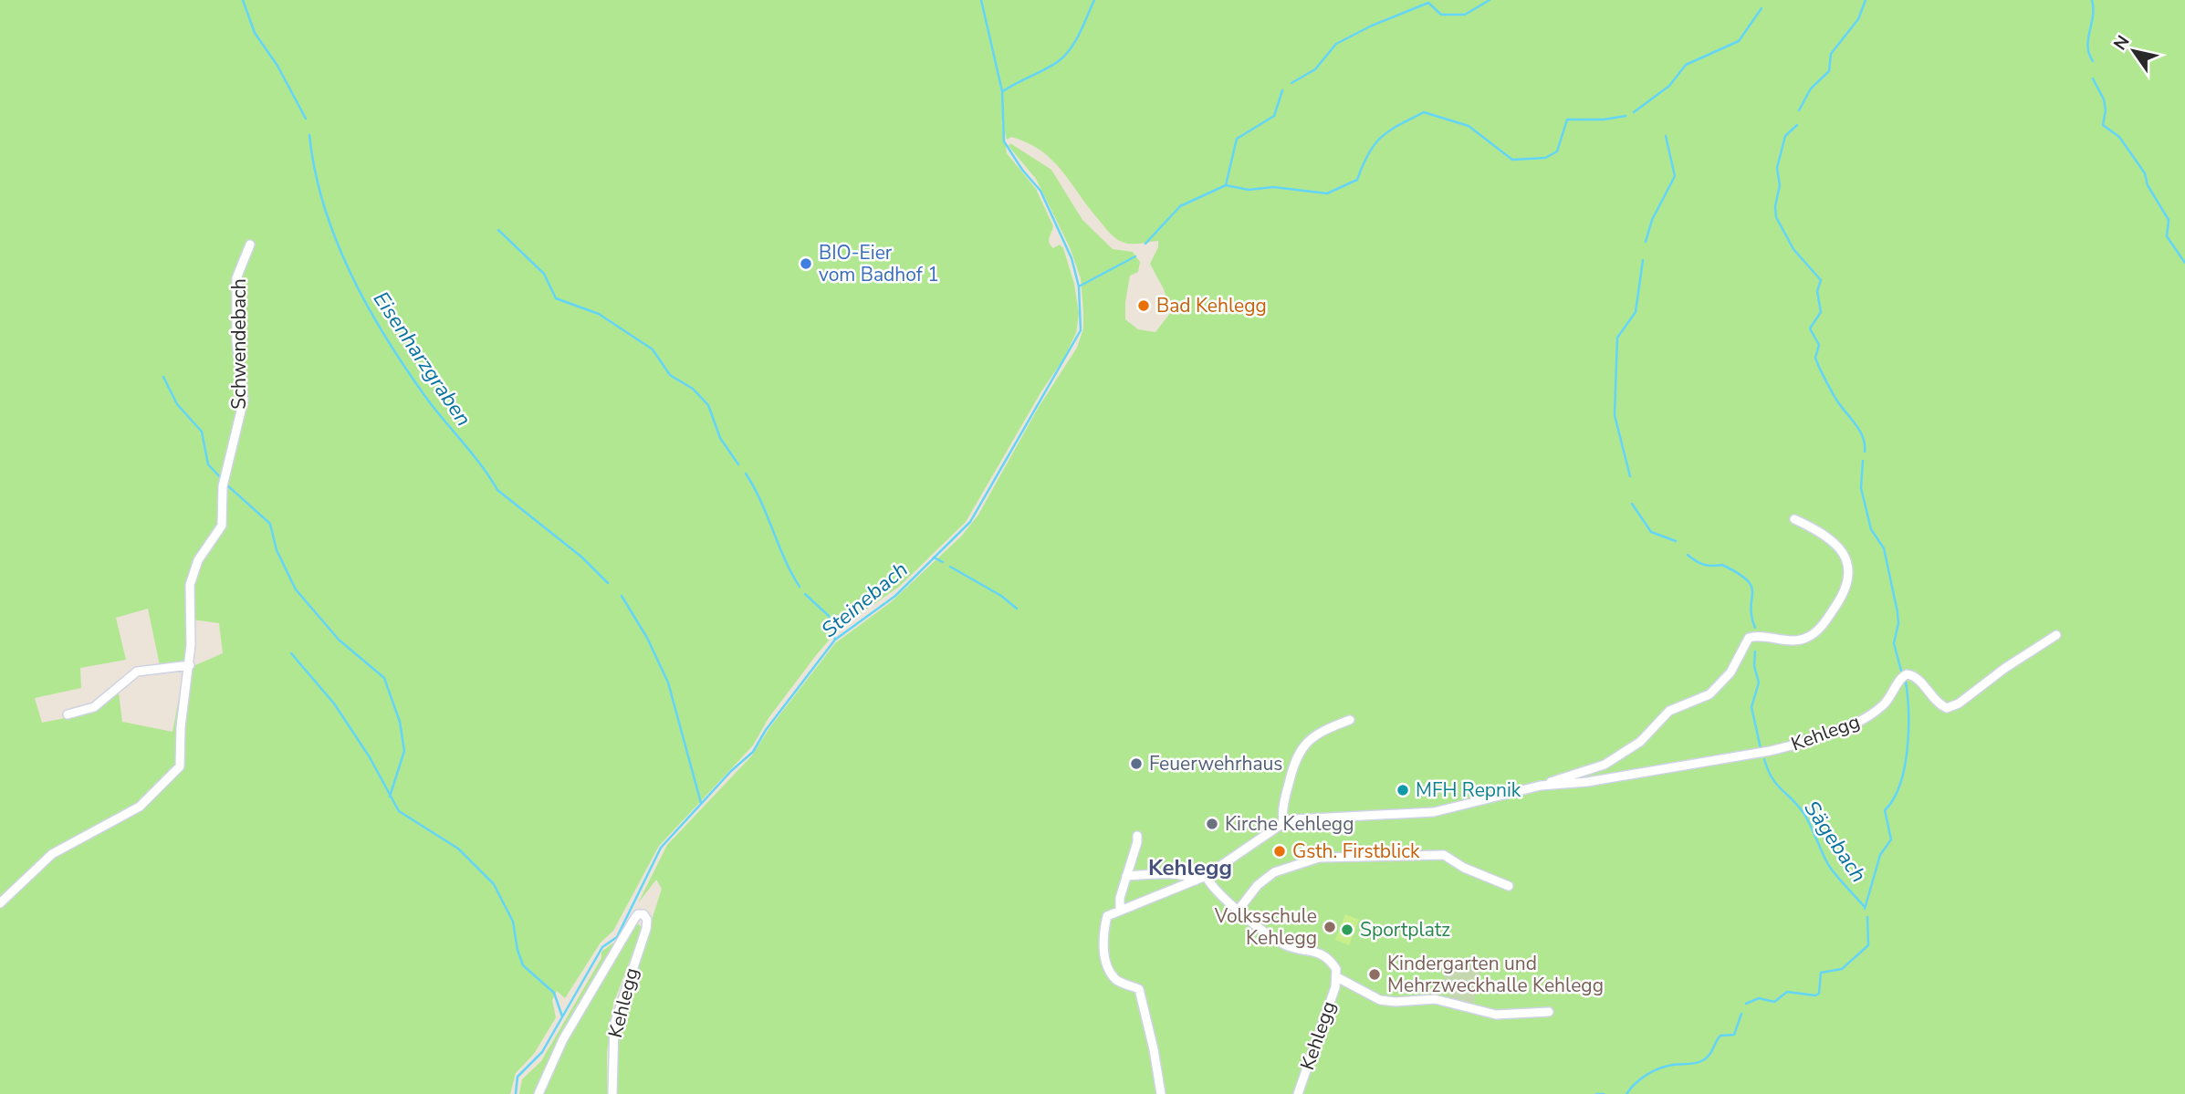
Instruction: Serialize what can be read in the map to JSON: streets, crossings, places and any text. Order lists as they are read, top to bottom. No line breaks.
{"streets":{"street":["Schwendebach","Kehlegg"]},"districts":["Kehlegg"],"water":["Eisenharzgraben","Steinebach","Sägebach"],"places":["BIO-Eier vom Badhof 1","Bad Kehlegg","Feuerwehrhaus","MFH Repnik","Kirche Kehlegg","Gsth. Firstblick","Volksschule Kehlegg","Sportplatz","Kindergarten und Mehrzweckhalle Kehlegg"],"north":"top left"}
